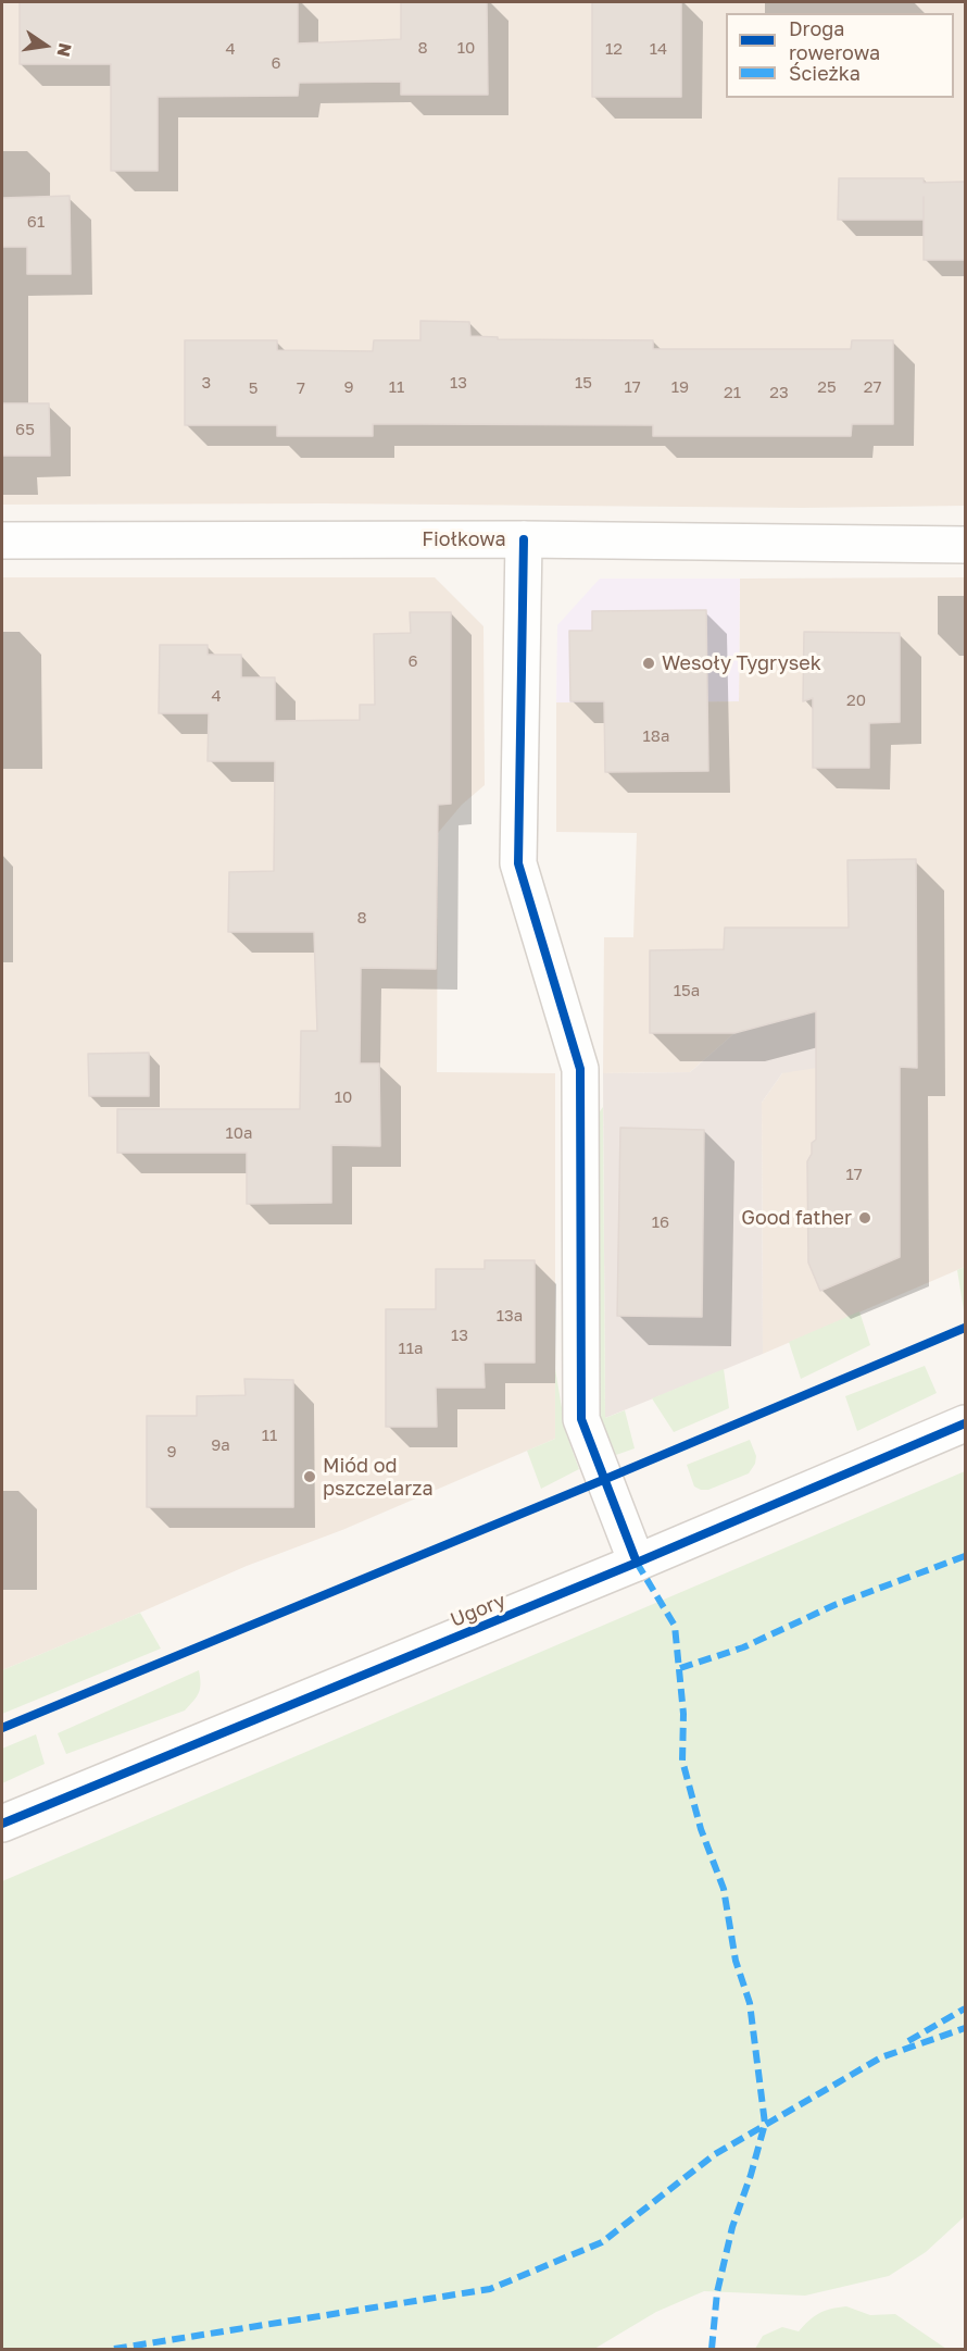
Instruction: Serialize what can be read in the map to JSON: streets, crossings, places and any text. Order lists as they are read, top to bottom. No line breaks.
{"streets":{"street":["Fiołkowa","Ugory"]},"places":["Wesoły Tygrysek","Good father","Miód od pszczelarza"],"house_numbers":["8","10","4","12","14","6","61","3","13","15","9","11","17","19","25","27","5","7","21","23","65","6","4","20","18a","8","15a","10","10a","17","16","13a","13","11a","11","9a","9"],"legend":["Droga rowerowa","Ścieżka"],"north":"right"}
